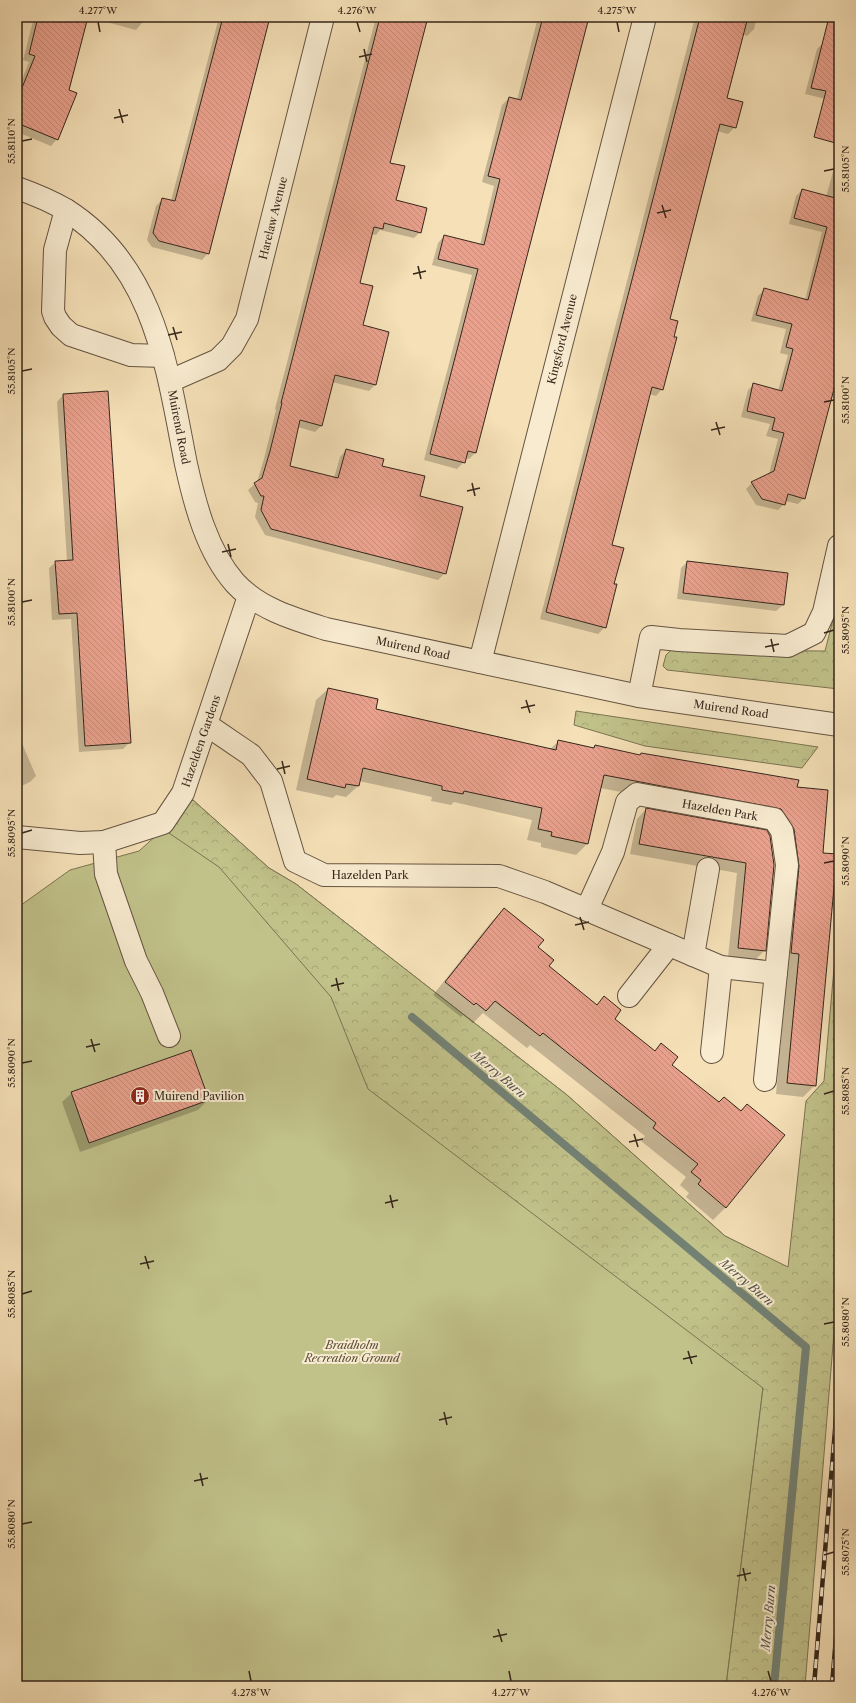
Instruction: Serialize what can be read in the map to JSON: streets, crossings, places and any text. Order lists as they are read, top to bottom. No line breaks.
{"streets":{"street":["Harelaw Avenue","Kingsford Avenue","Muirend Road","Hazelden Gardens","Hazelden Park"]},"crossings":[["Harelaw Avenue","Muirend Road"],["Kingsford Avenue","Muirend Road"],["Muirend Road","Hazelden Gardens"],["Hazelden Gardens","Hazelden Park"]],"water":["Merry Burn"],"parks":["Braidholm Recreation Ground"],"places":{"building":["Muirend Pavilion"]},"coordinates":["4.277°W","4.276°W","4.275°W","55.8110°N","55.8105°N","55.8100°N","55.8095°N","55.8090°N","55.8085°N","55.8080°N","55.8075°N","4.278°W"]}
